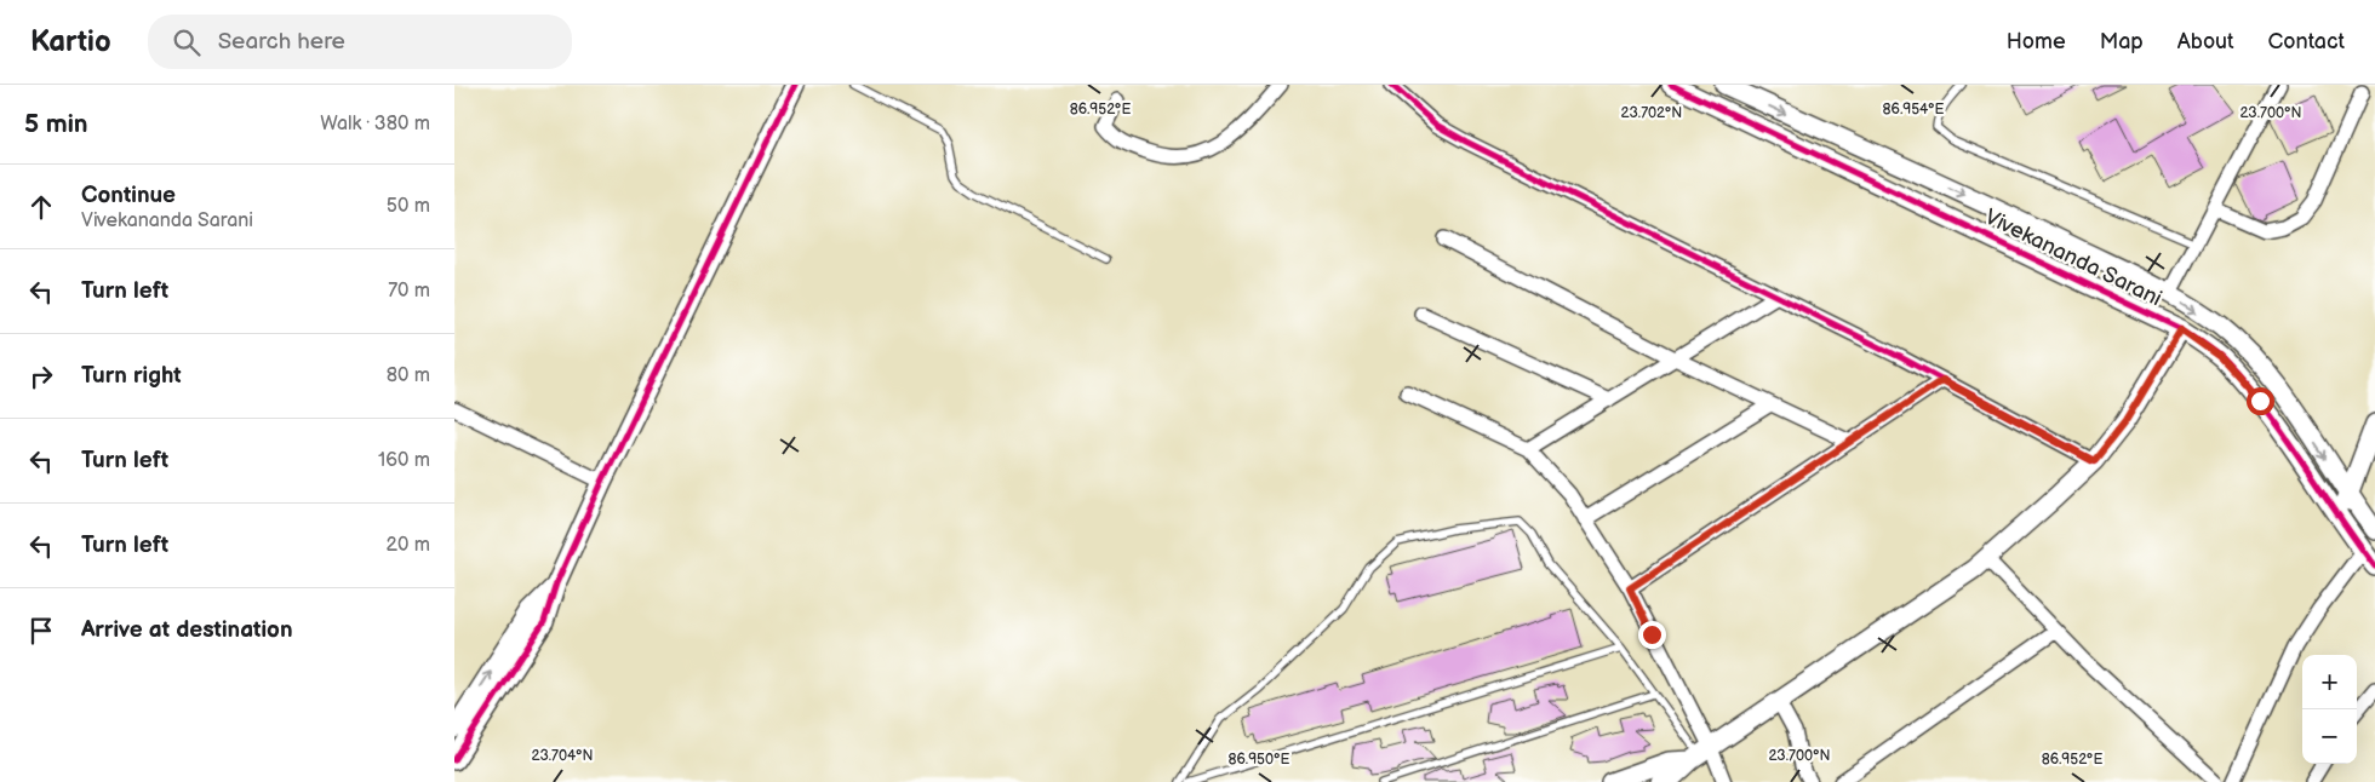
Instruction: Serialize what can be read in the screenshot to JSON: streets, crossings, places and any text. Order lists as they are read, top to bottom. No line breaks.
{"streets":{"street":["Vivekananda Sarani"]},"page":{"header":"Kartio","search":"Search here","nav":["Home","Map","About","Contact"],"heading":["5 min","Walk · 380 m"],"list":[["Continue","Vivekananda Sarani","50 m"],["Turn left","70 m"],["Turn right","80 m"],["Turn left","160 m"],["Turn left","20 m"],"Arrive at destination"],"map_buttons":["+","−"]},"coordinates":["86.952°E","86.954°E","23.702°N","23.700°N","23.704°N","86.950°E"]}
